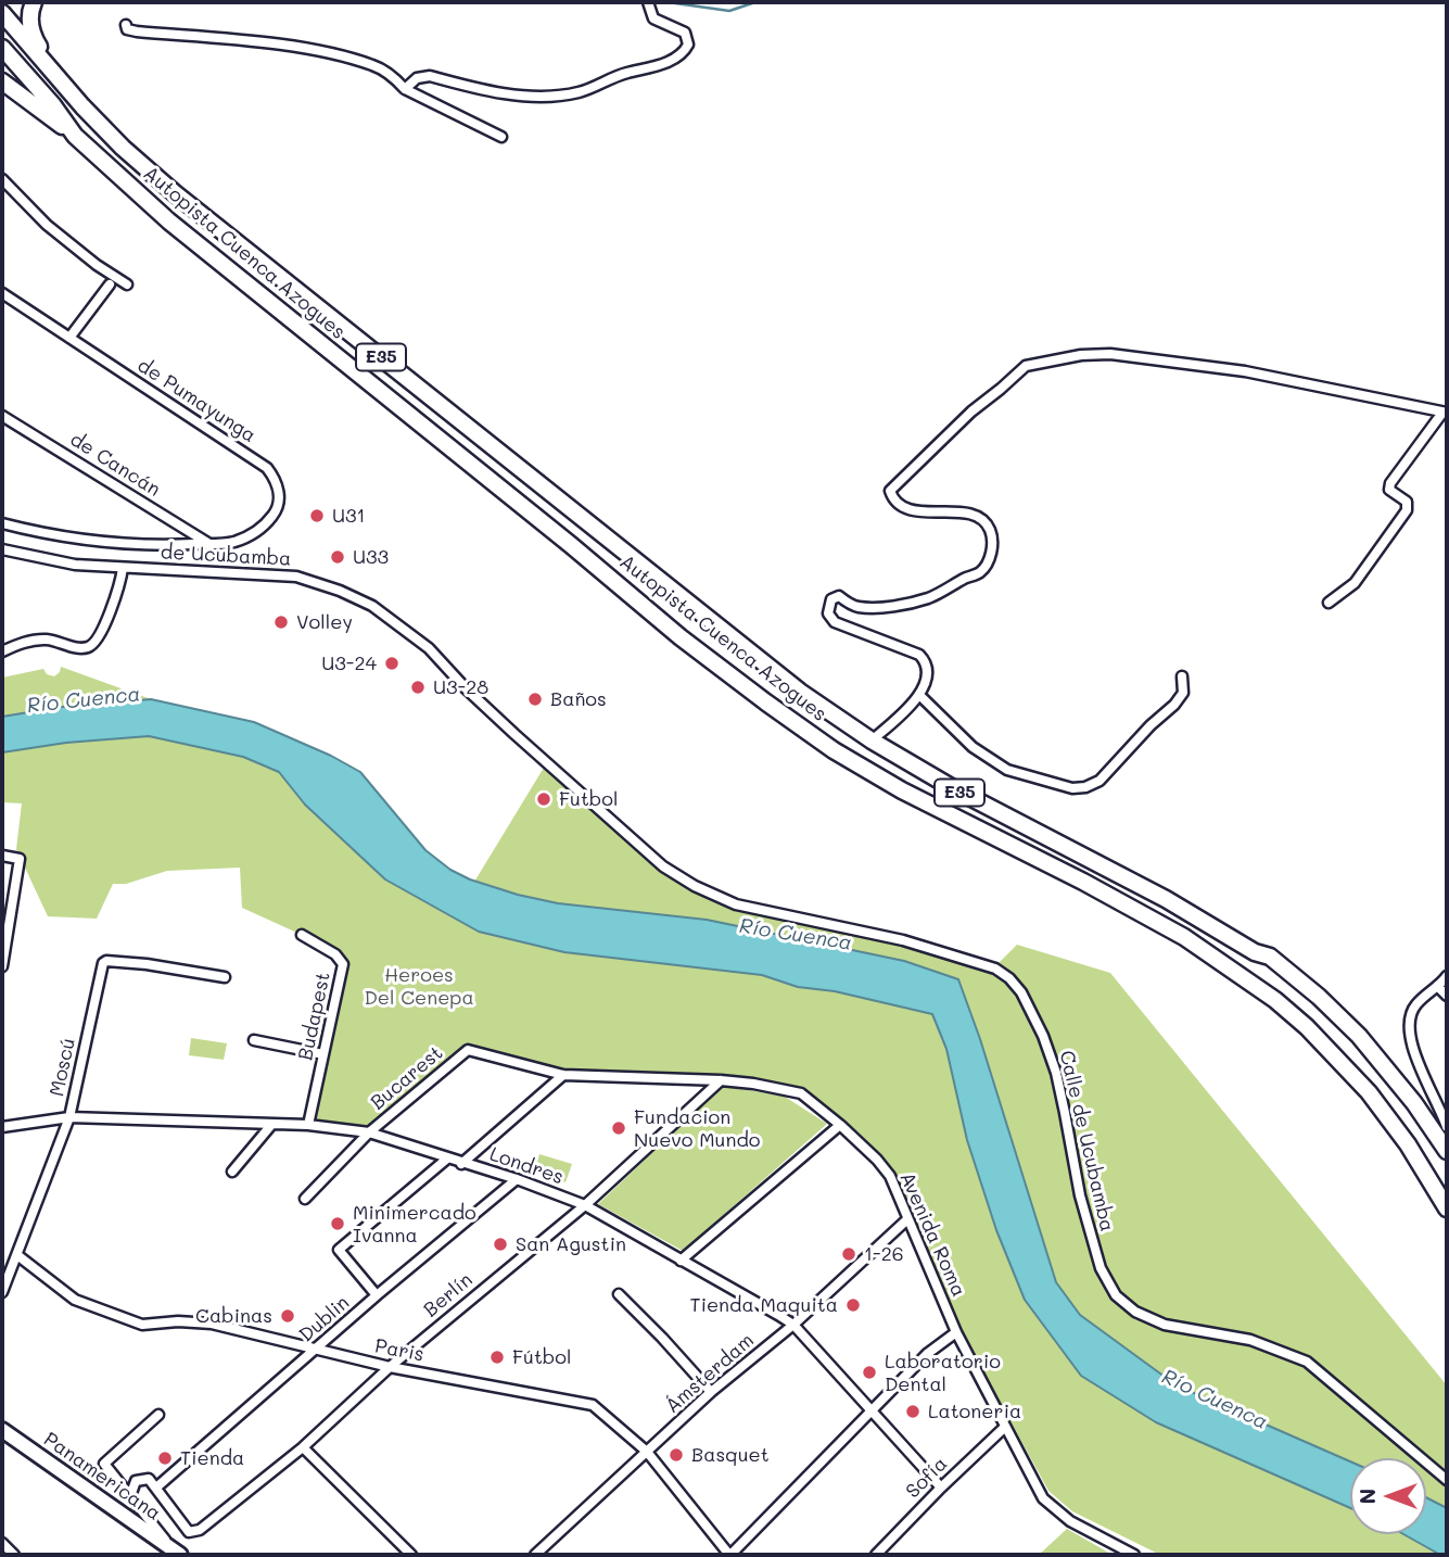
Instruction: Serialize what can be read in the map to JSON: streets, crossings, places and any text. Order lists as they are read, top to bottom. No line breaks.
{"streets":{"highway":["Autopista Cuenca Azogues","E35"],"main road":["Panamericana"],"street":["de Pumayunga","de Cancán","de Ucubamba","Budapest","Moscú","Bucarest","Calle de Ucubamba","Londres","Avenida Roma","Berlín","Dublin","Paris","Ámsterdam","Sofía"]},"crossings":[["de Pumayunga","de Cancán"],["de Ucubamba","Calle de Ucubamba"],["Budapest","Londres"],["Moscú","Londres"],["Moscú","Paris"],["Bucarest","Londres"],["Bucarest","Avenida Roma"],["Londres","Berlín"],["Londres","Dublin"],["Londres","Ámsterdam"],["Londres","Sofía"],["Avenida Roma","Berlín"],["Avenida Roma","Ámsterdam"],["Avenida Roma","Sofía"],["Berlín","Dublin"],["Berlín","Paris"],["Dublin","Paris"],["Paris","Ámsterdam"]],"water":["Río Cuenca"],"parks":["Heroes Del Cenepa"],"places":["U31","U33","Volley","U3-24","U3-28","Baños","Futbol","Fundacion Nuevo Mundo","Minimercado Ivanna","San Agustin","1-26","Tienda Maquita","Cabinas","Fútbol","Laboratorio Dental","Latoneria","Basquet","Tienda"],"north":"left"}
